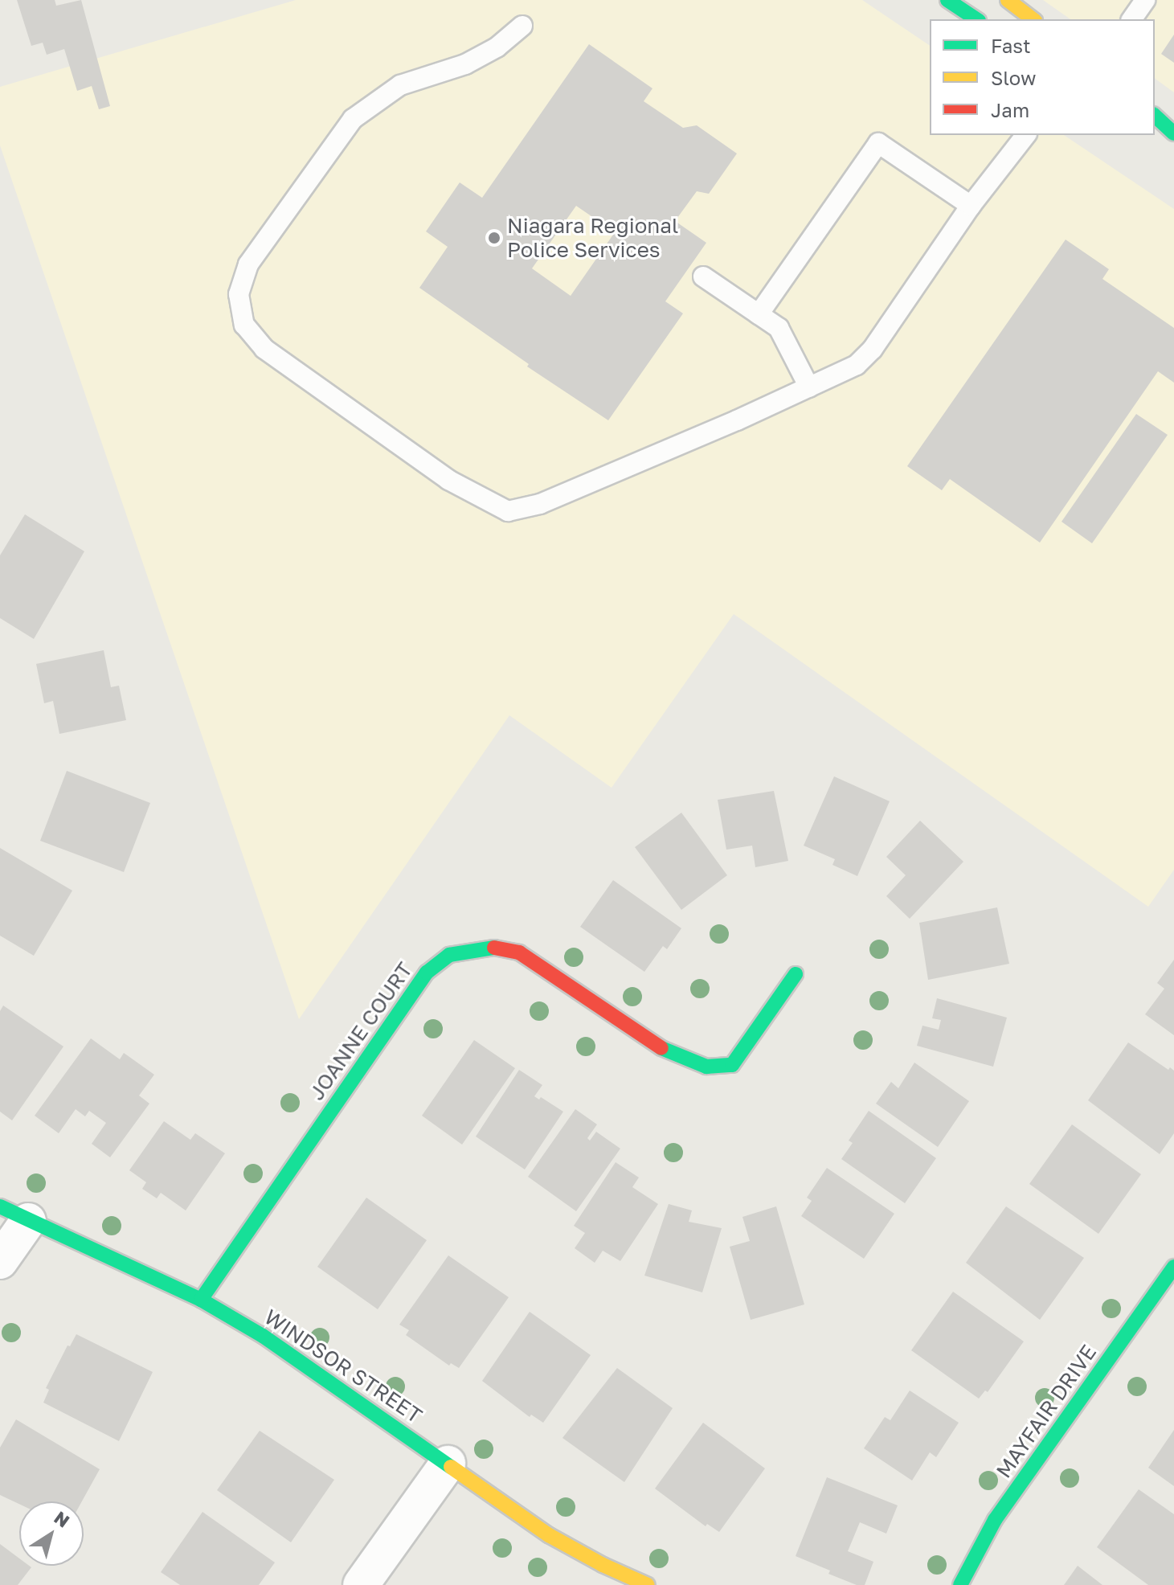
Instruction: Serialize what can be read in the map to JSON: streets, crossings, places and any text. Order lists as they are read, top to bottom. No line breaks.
{"streets":{"street":["JOANNE COURT","WINDSOR STREET","MAYFAIR DRIVE"]},"crossings":[["JOANNE COURT","WINDSOR STREET"]],"places":["Niagara Regional Police Services"],"legend":["Fast","Slow","Jam"],"north":"top right"}
